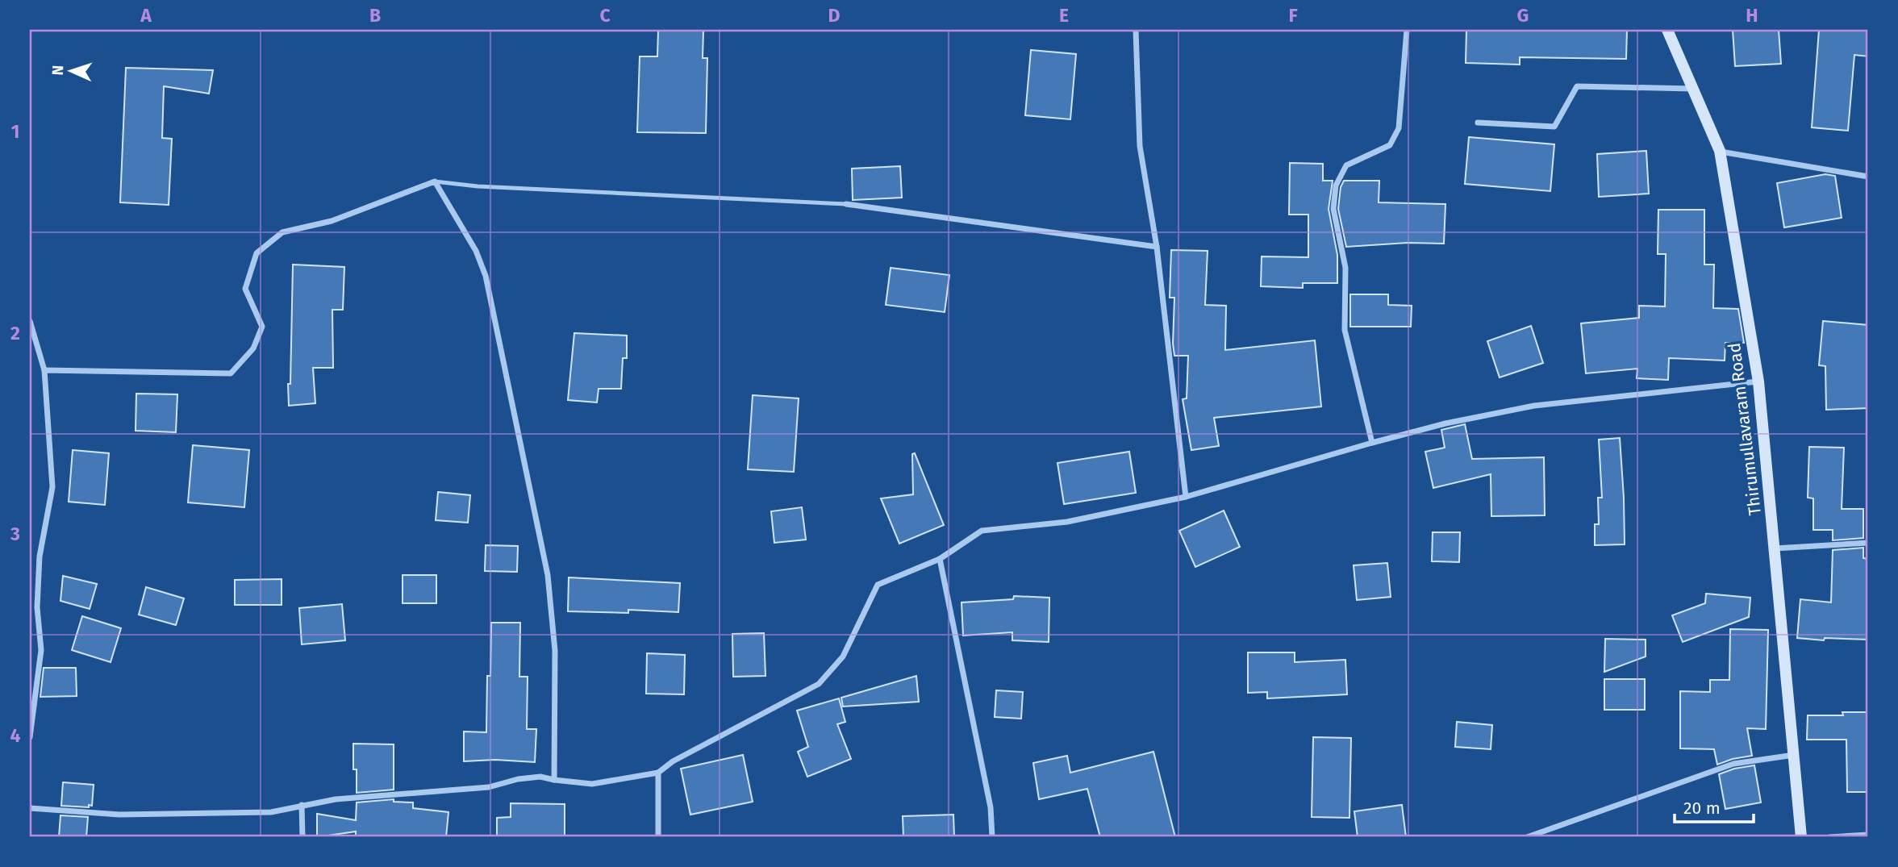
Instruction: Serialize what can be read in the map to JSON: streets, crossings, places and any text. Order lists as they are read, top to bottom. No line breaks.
{"streets":{"street":["Thirumullavaram Road"]},"scale_bar":"20 m","north":"left","grid":{"columns":["A","B","C","D","E","F","G","H"],"rows":["1","2","3","4"]}}
